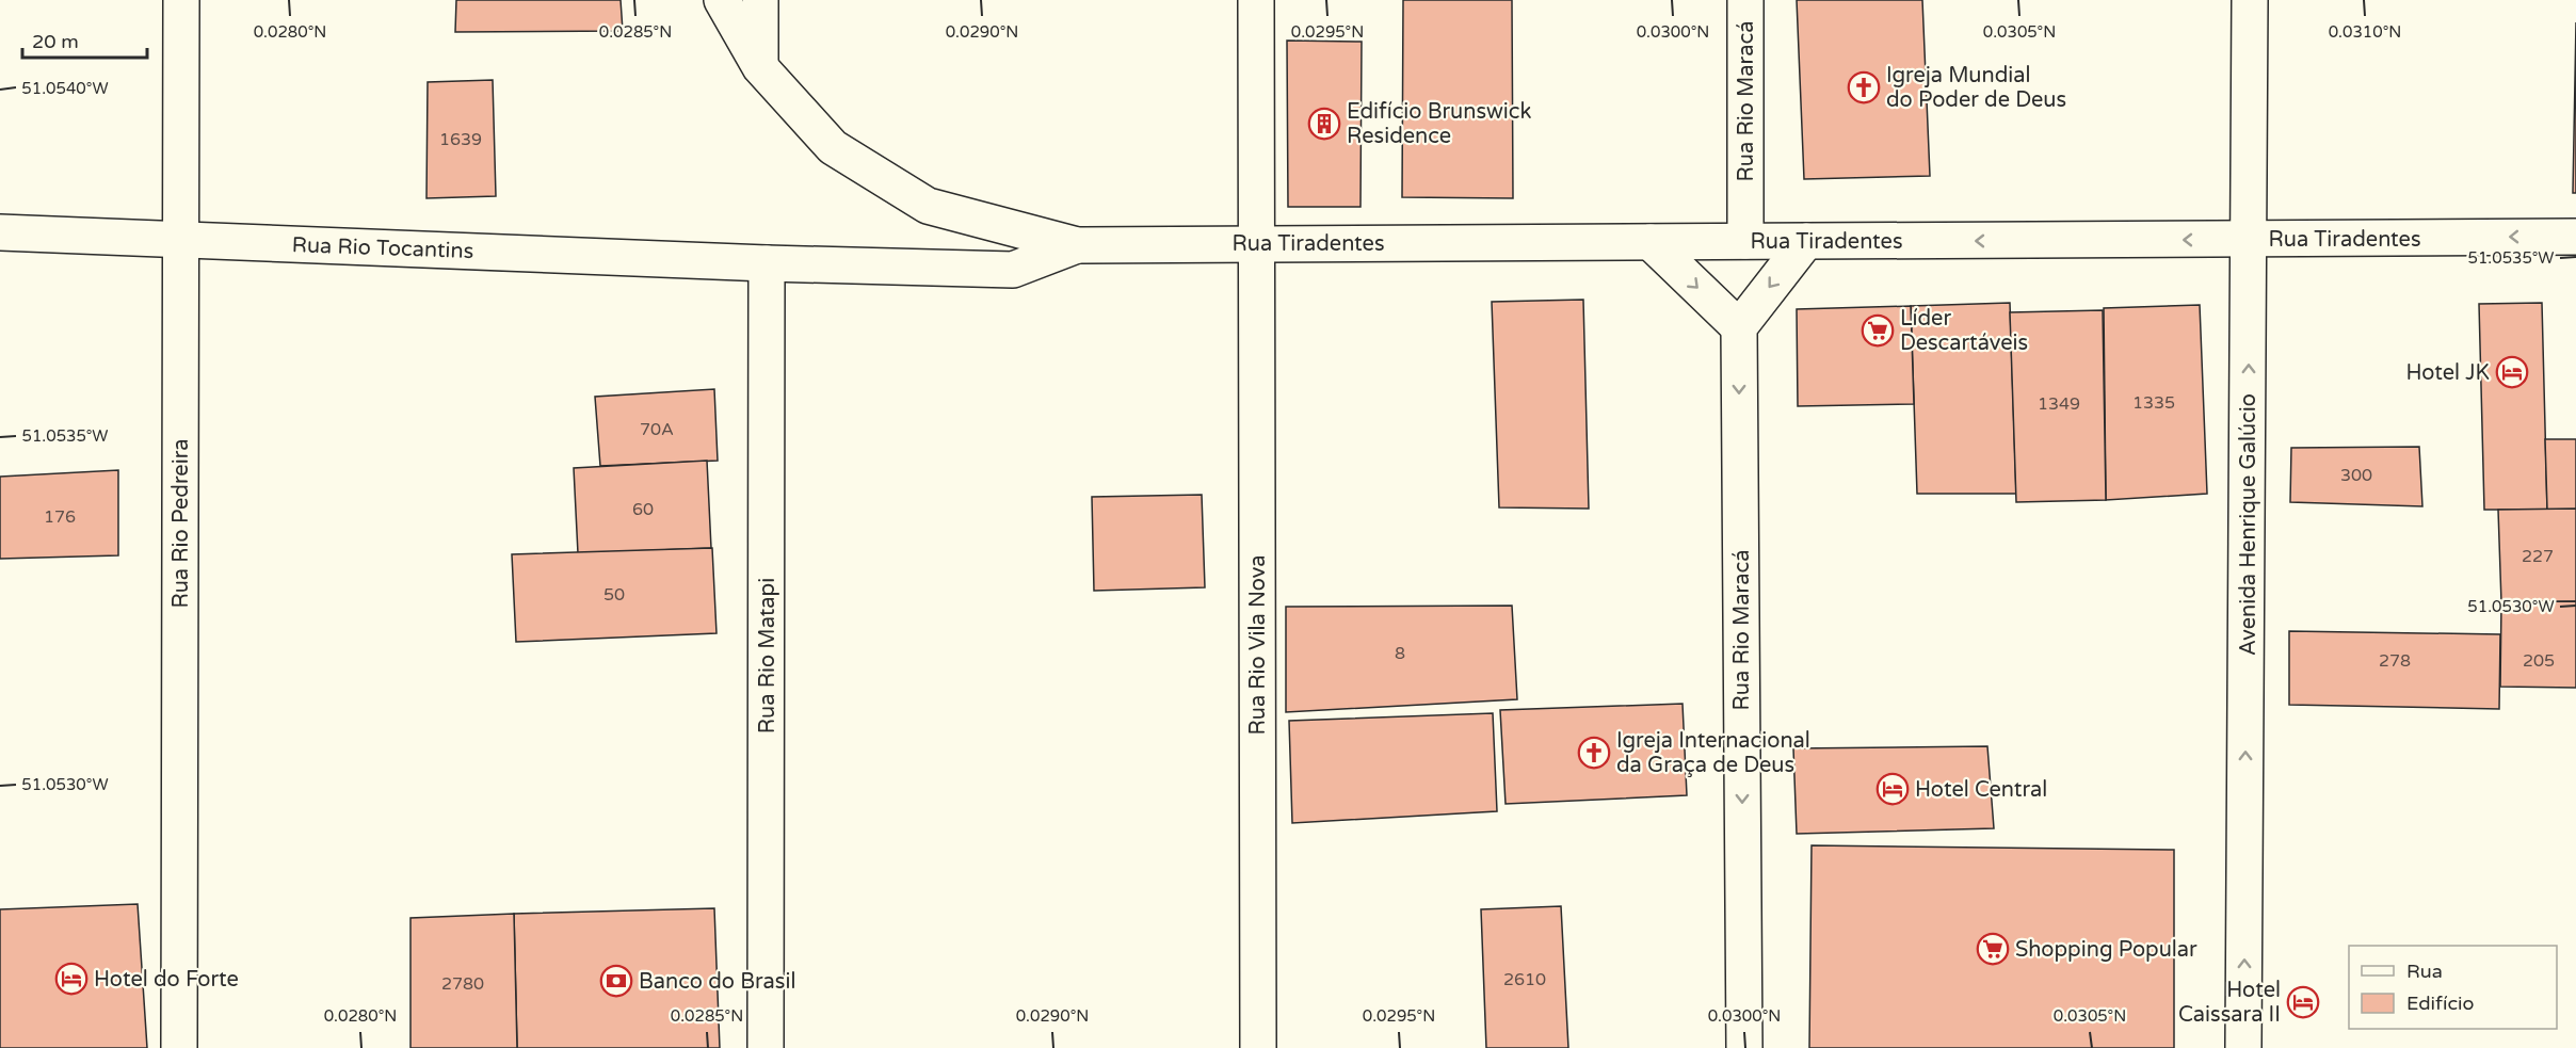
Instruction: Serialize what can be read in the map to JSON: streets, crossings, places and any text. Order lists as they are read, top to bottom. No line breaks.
{"streets":{"street":["Rua Rio Maracá","Rua Tiradentes","Rua Rio Tocantins","Rua Rio Pedreira","Avenida Henrique Galúcio","Rua Rio Vila Nova","Rua Rio Matapi"]},"crossings":[["Rua Rio Maracá","Rua Tiradentes"],["Rua Tiradentes","Rua Rio Tocantins"],["Rua Tiradentes","Avenida Henrique Galúcio"],["Rua Tiradentes","Rua Rio Vila Nova"],["Rua Tiradentes","Rua Rio Matapi"],["Rua Rio Tocantins","Rua Rio Pedreira"],["Rua Rio Tocantins","Rua Rio Matapi"]],"one_way":["Rua Rio Maracá","Avenida Henrique Galúcio"],"places":{"church":["Igreja Mundial do Poder de Deus","Igreja Internacional da Graça de Deus"],"building":["Edifício Brunswick Residence"],"supermarket":["Líder Descartáveis","Shopping Popular"],"hotel":["Hotel JK","Hotel Central","Hotel do Forte","Hotel Caissara II"],"bank":["Banco do Brasil"]},"house_numbers":["1639","1335","1349","70A","300","60","176","227","50","8","278","205","2610","2780"],"legend":["Rua","Edifício"],"scale_bar":"20 m","coordinates":["0.0280°N","0.0285°N","0.0290°N","0.0295°N","0.0300°N","0.0305°N","0.0310°N","51.0540°W","51.0535°W","51.0530°W"]}
